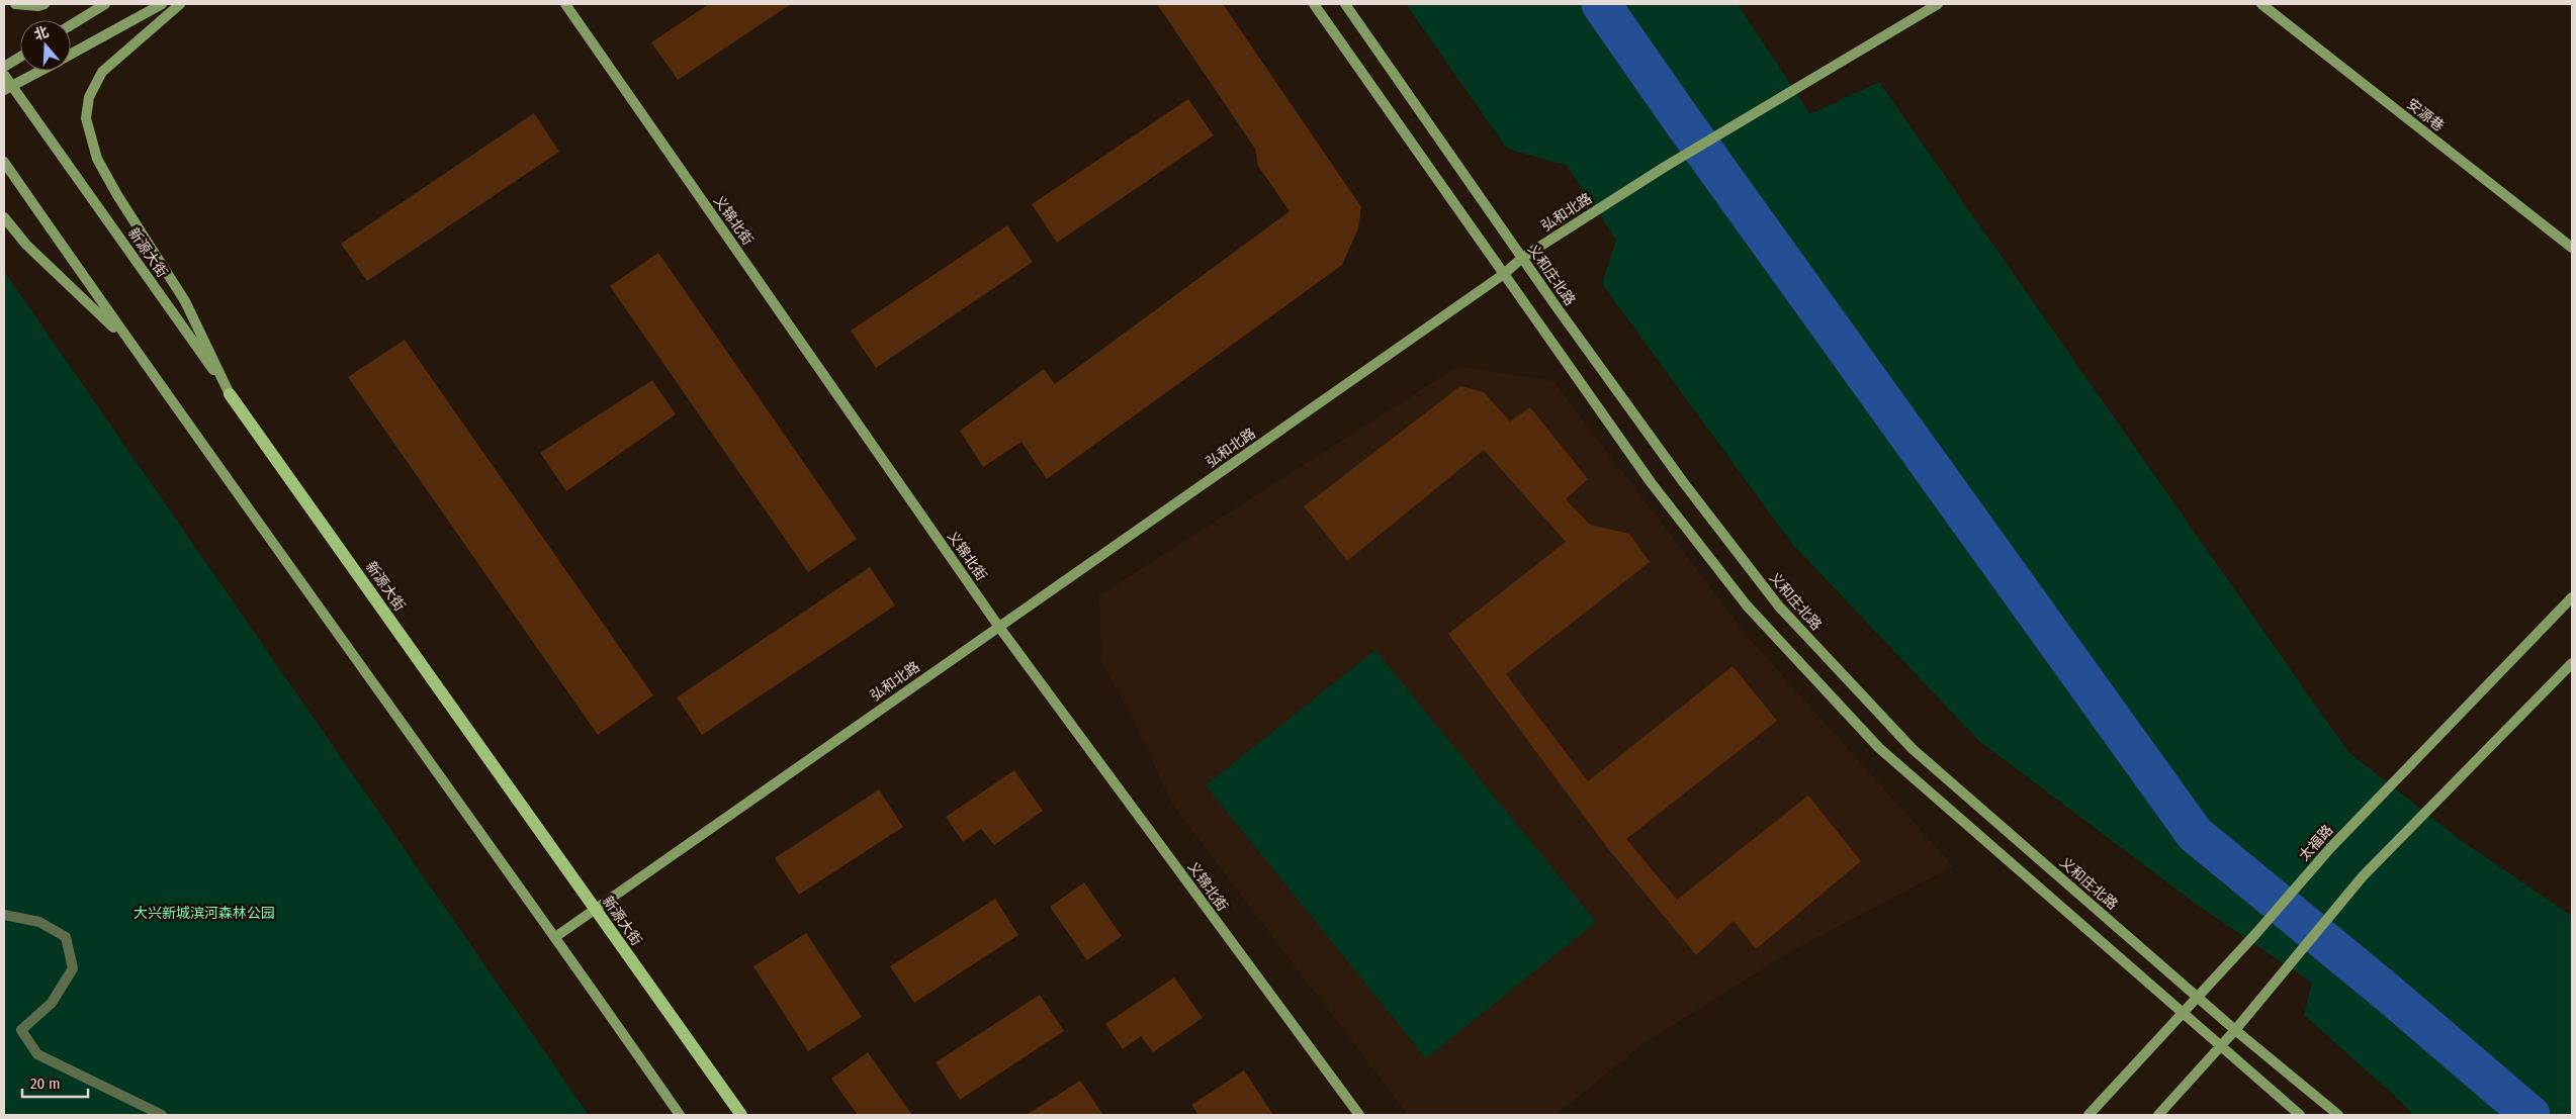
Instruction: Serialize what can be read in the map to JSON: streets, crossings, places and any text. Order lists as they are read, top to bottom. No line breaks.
{"streets":{"main road":["安源巷","弘和北路","义锦北街","新源大街","义和庄北路","太福路"]},"crossings":[["弘和北路","义锦北街"],["弘和北路","新源大街"],["弘和北路","义和庄北路"],["义和庄北路","太福路"]],"parks":["大兴新城滨河森林公园"],"scale_bar":"20 m","north":"top"}
